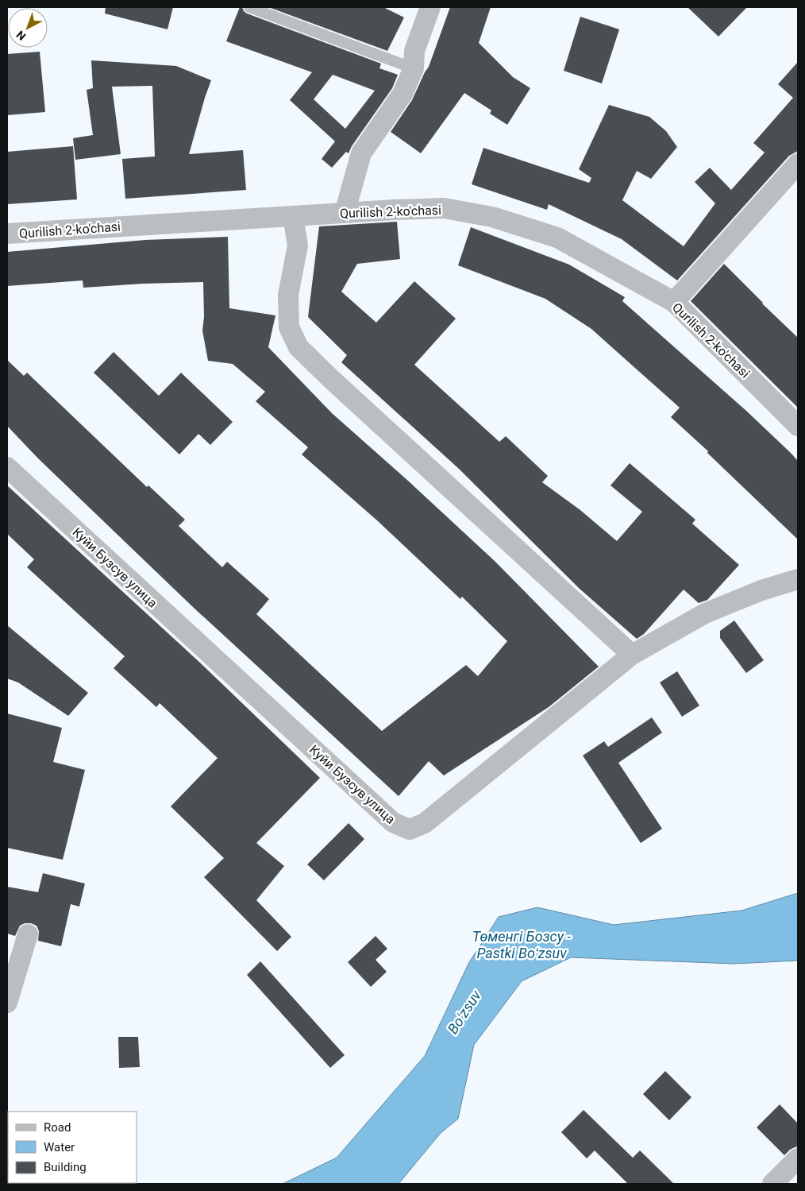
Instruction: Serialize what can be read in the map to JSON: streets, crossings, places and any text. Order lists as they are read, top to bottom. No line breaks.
{"streets":{"street":["Qurilish 2-ko'chasi","Куйи Бузсув улица"]},"water":["Төменгі Бозсу - Pastki Boʻzsuv","Boʻzsuv"],"legend":["Road","Water","Building"],"north":"bottom left"}
